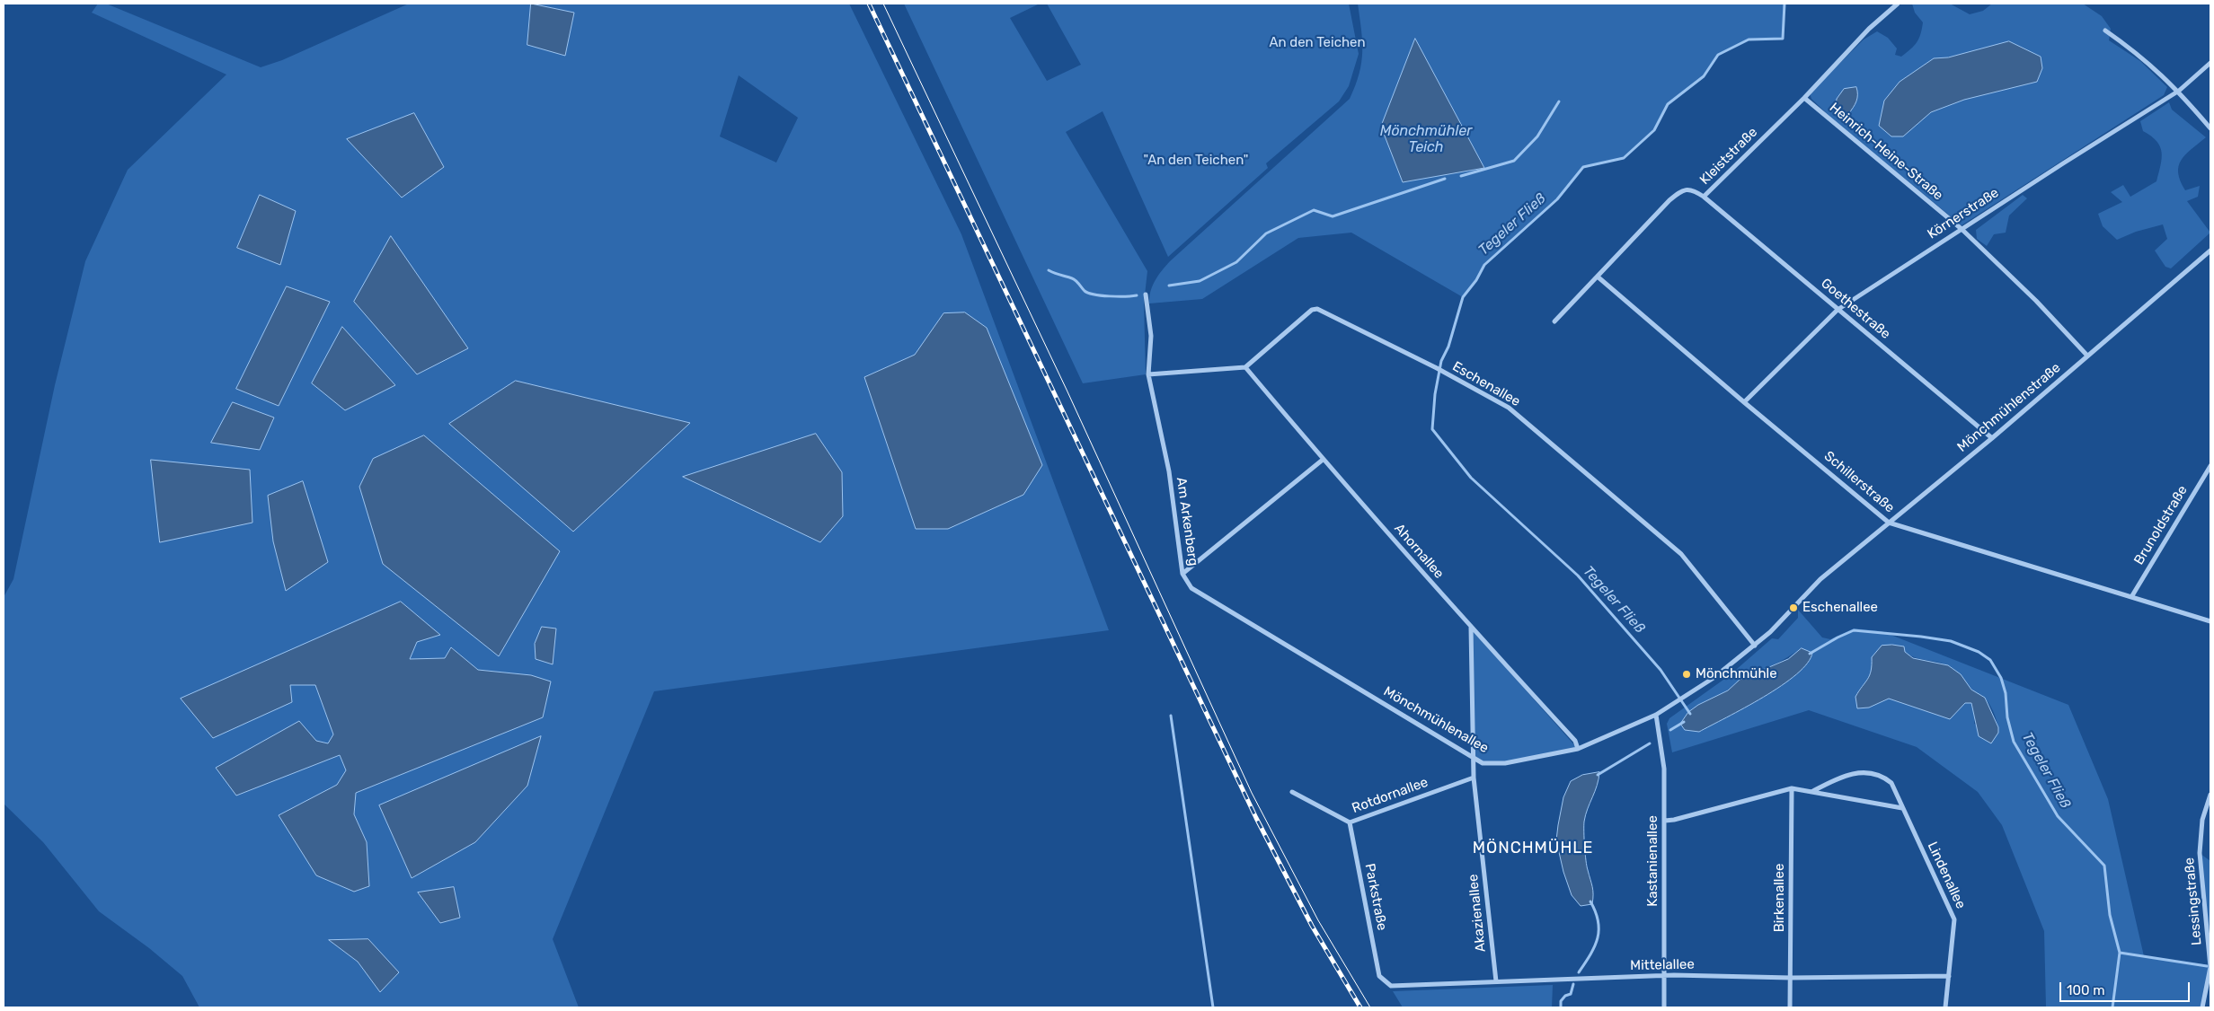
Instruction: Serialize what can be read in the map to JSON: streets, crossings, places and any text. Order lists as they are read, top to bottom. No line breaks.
{"streets":{"street":["Heinrich-Heine-Straße","Kleiststraße","Körnerstraße","Goethestraße","Eschenallee","Mönchmühlenstraße","Schillerstraße","Am Arkenberg","Brunoldstraße","Ahornallee","Mönchmühlenallee","Rotdornallee","Kastanienallee","Lindenallee","Parkstraße","Birkenallee","Lessingstraße","Akazienallee","Mittelallee"]},"crossings":[["Heinrich-Heine-Straße","Kleiststraße"],["Heinrich-Heine-Straße","Körnerstraße"],["Heinrich-Heine-Straße","Mönchmühlenstraße"],["Kleiststraße","Goethestraße"],["Kleiststraße","Schillerstraße"],["Körnerstraße","Goethestraße"],["Körnerstraße","Schillerstraße"],["Goethestraße","Mönchmühlenstraße"],["Eschenallee","Ahornallee"],["Eschenallee","Mönchmühlenallee"],["Mönchmühlenstraße","Schillerstraße"],["Mönchmühlenstraße","Mönchmühlenallee"],["Schillerstraße","Brunoldstraße"],["Am Arkenberg","Ahornallee"],["Am Arkenberg","Mönchmühlenallee"],["Ahornallee","Mönchmühlenallee"],["Ahornallee","Akazienallee"],["Mönchmühlenallee","Kastanienallee"],["Mönchmühlenallee","Akazienallee"],["Rotdornallee","Parkstraße"],["Rotdornallee","Akazienallee"],["Kastanienallee","Mittelallee"],["Lindenallee","Mittelallee"],["Parkstraße","Mittelallee"],["Birkenallee","Mittelallee"],["Akazienallee","Mittelallee"]],"districts":["MÖNCHMÜHLE"],"water":["Mönchmühler Teich","Tegeler Fließ"],"parks":["An den Teichen","\"An den Teichen\""],"places":["Eschenallee","Mönchmühle"],"scale_bar":"100 m"}
